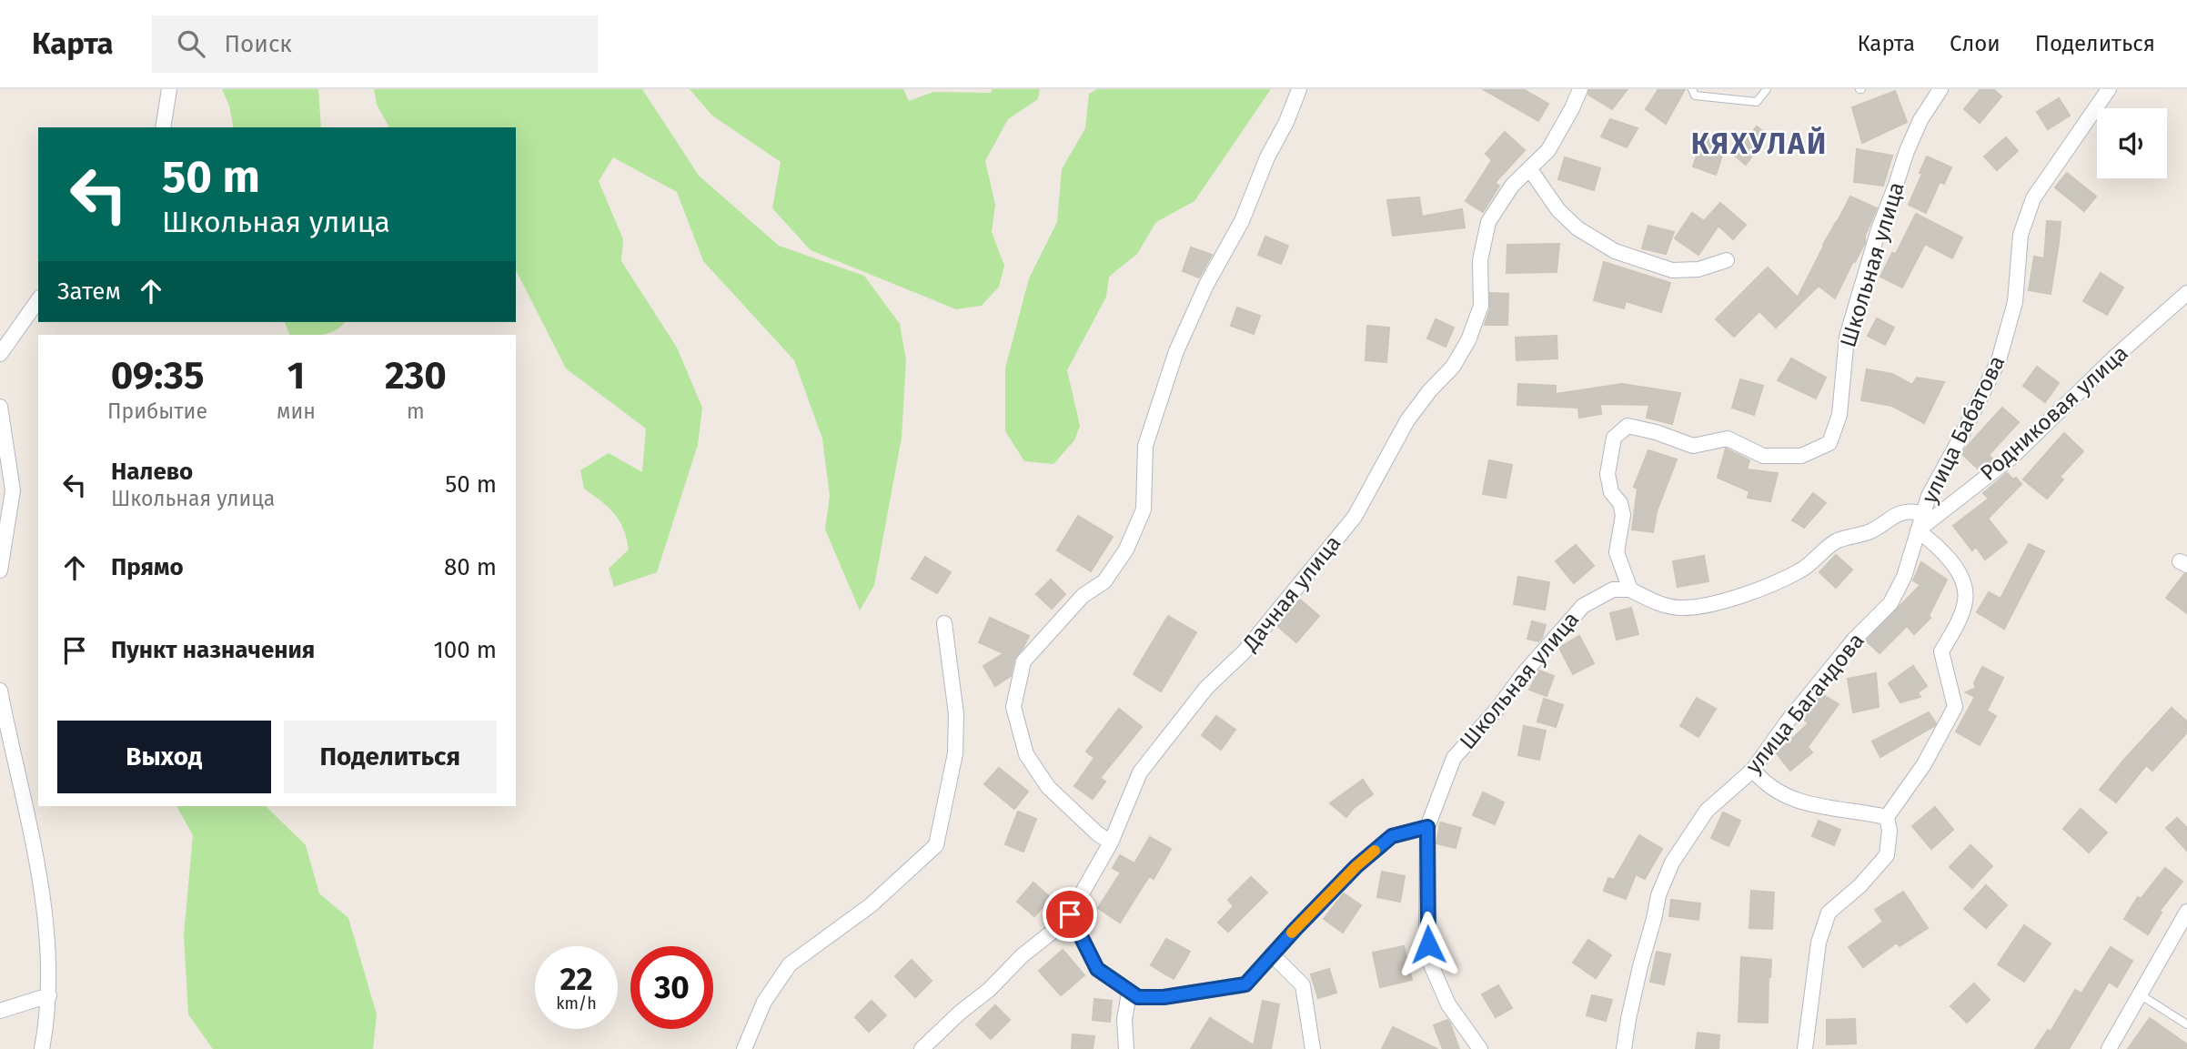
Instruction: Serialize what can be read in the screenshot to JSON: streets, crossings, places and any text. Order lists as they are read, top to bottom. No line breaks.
{"streets":{"street":["Школьная улица","Родниковая улица","улица Бабатова","Дачная улица","улица Багандова"]},"crossings":[["Родниковая улица","улица Бабатова"],["Родниковая улица","улица Багандова"],["улица Бабатова","улица Багандова"]],"districts":["КЯХУЛАЙ"],"page":{"header":"Карта","search":"Поиск","nav":["Карта","Слои","Поделиться"],"turn":["50 m","Школьная улица"],"then":"Затем","eta":["09:35","Прибытие","1","мин","230","m"],"list":[{"name":"Налево","note":"Школьная улица","value":"50 m"},{"name":"Прямо","value":"80 m"},{"name":"Пункт назначения","value":"100 m"}],"buttons":["Выход","Поделиться"],"speed":"22 km/h","limit":"30"}}
